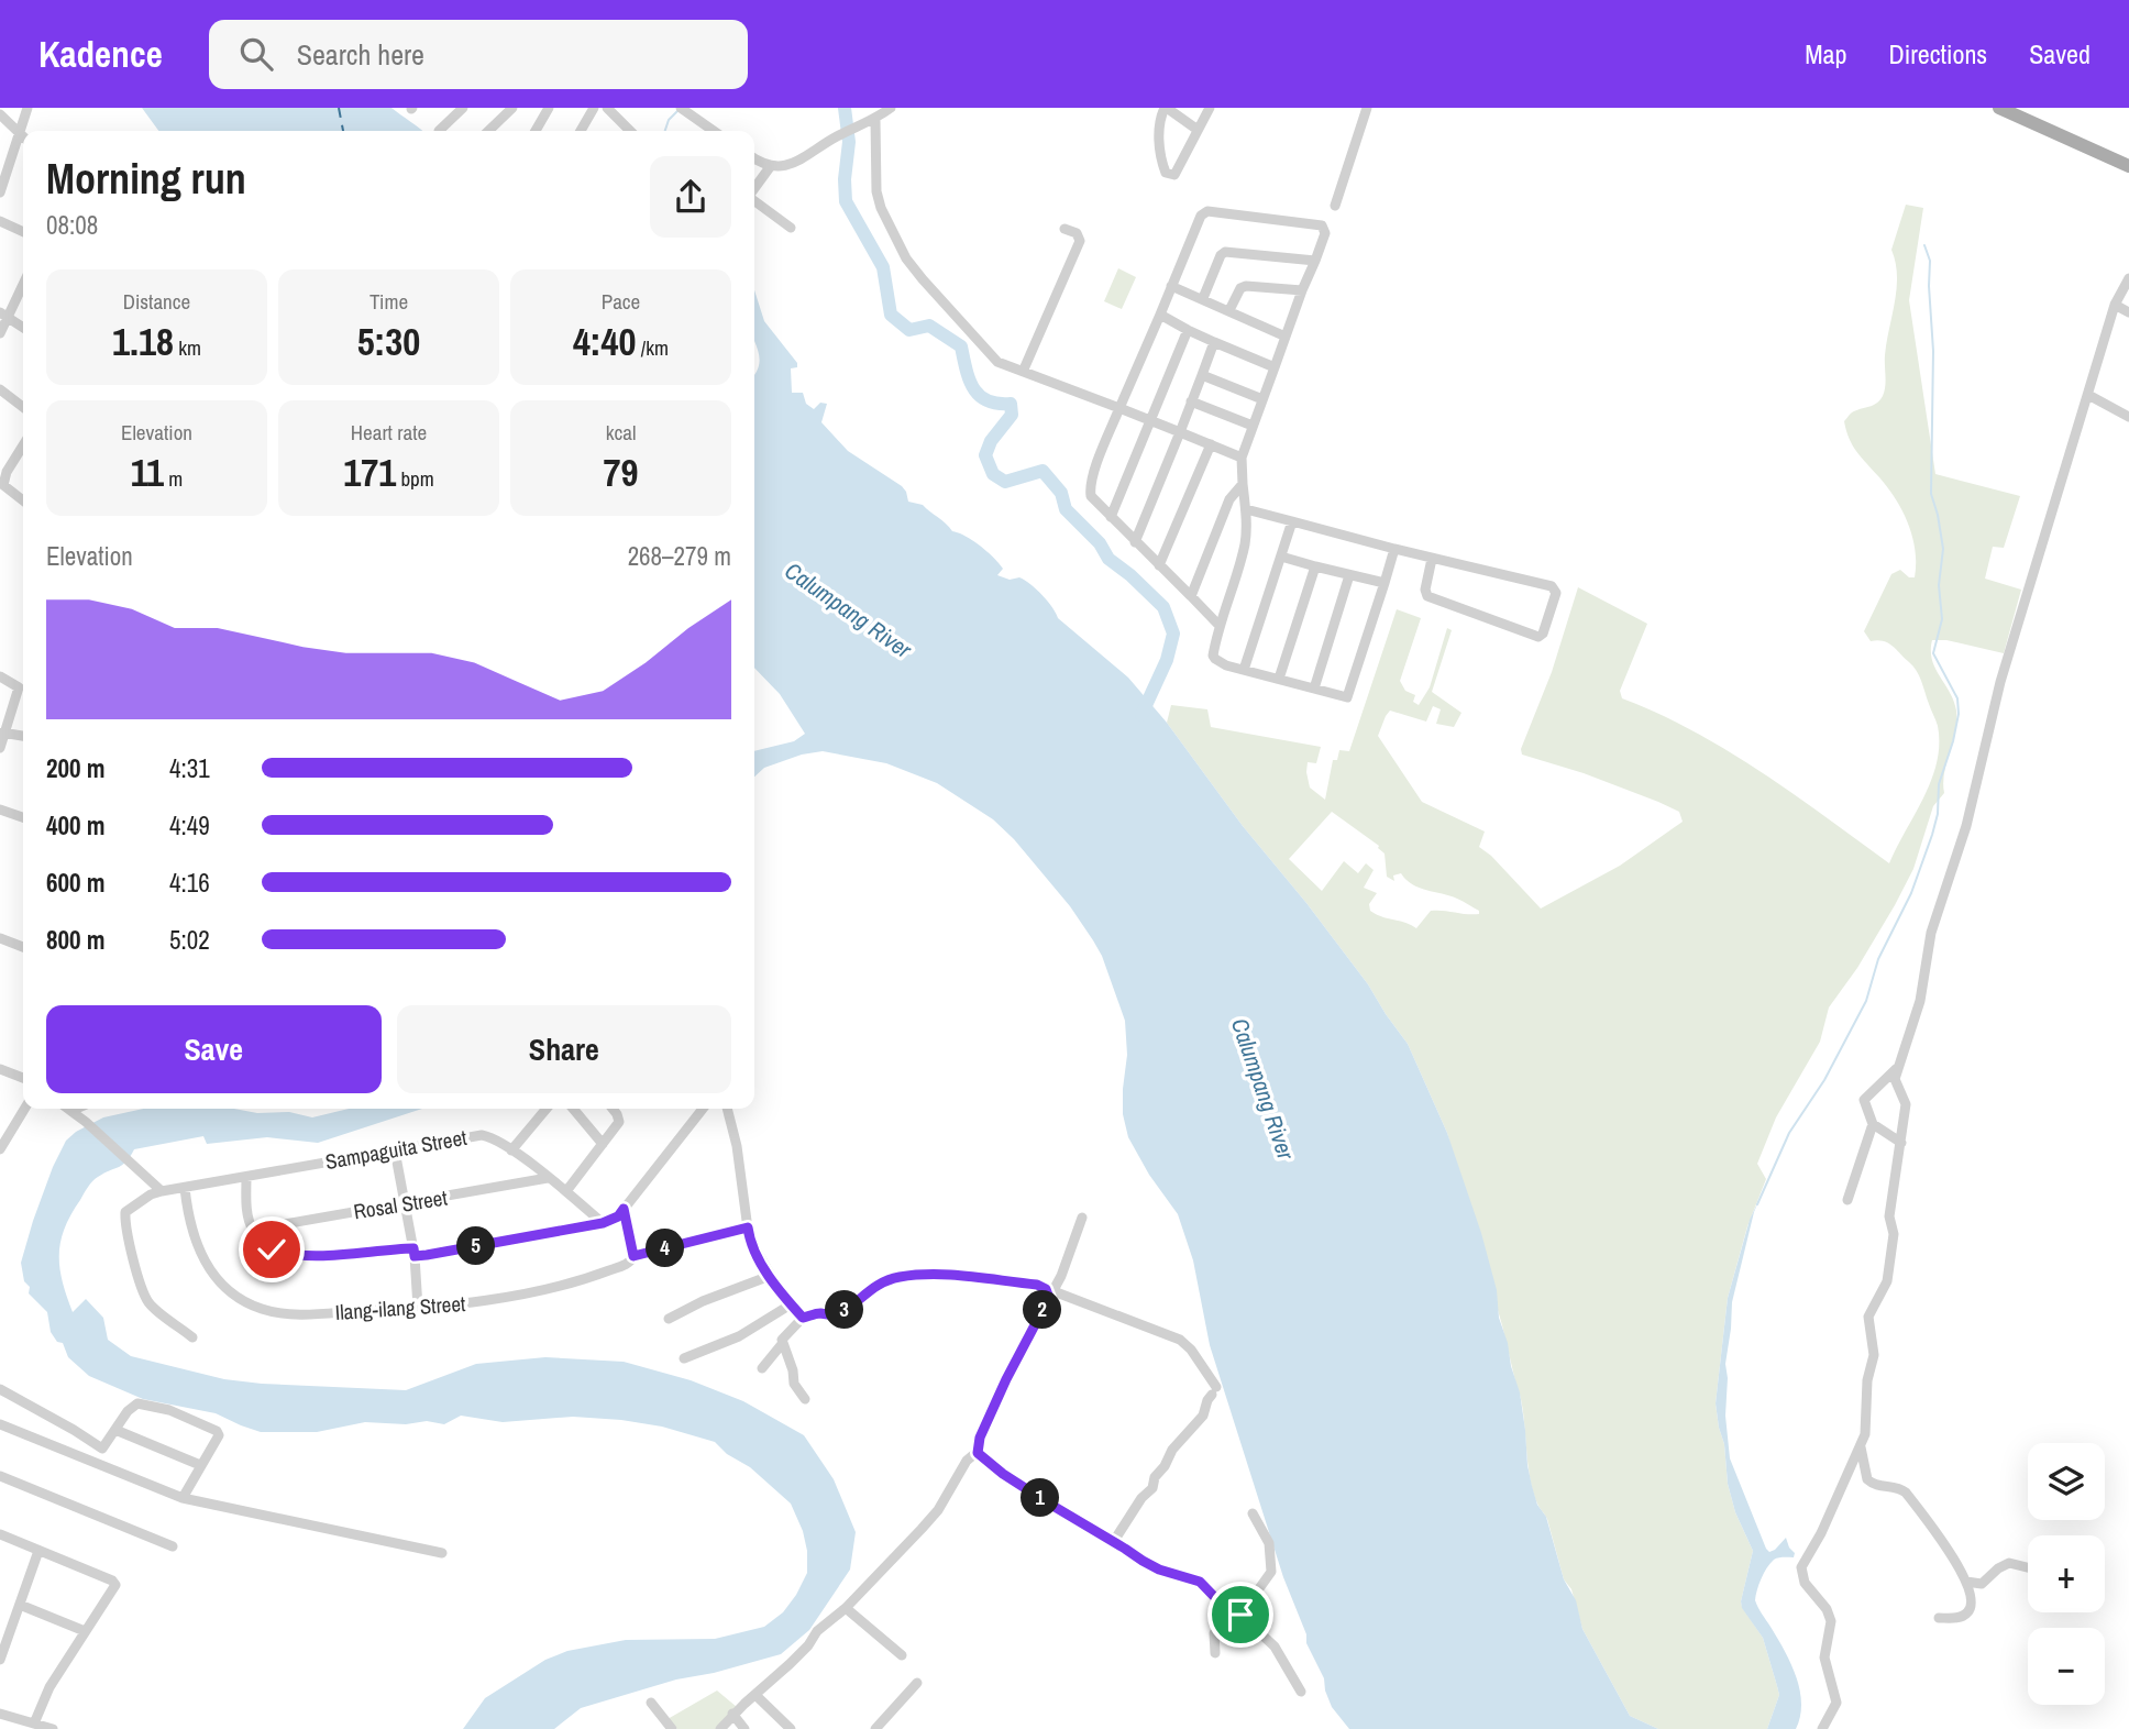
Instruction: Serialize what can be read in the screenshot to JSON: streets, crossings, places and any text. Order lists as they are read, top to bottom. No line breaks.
{"streets":{"street":["Sampaguita Street","Rosal Street","Ilang-ilang Street"]},"crossings":[["Sampaguita Street","Rosal Street"],["Sampaguita Street","Ilang-ilang Street"]],"water":["Calumpang River"],"page":{"header":"Kadence","search":"Search here","nav":["Map","Directions","Saved"],"heading":["Morning run","08:08"],"stats":[["Distance","1.18 km"],["Time","5:30"],["Pace","4:40 /km"],["Elevation","11 m"],["Heart rate","171 bpm"],["kcal","79"]],"chart":["Elevation","268–279 m"],"list":[{"name":"200 m","note":"4:31"},{"name":"400 m","note":"4:49"},{"name":"600 m","note":"4:16"},{"name":"800 m","note":"5:02"}],"buttons":["Save","Share"],"pins":["5","4","2","3","1"],"map_buttons":["+","−"]}}
